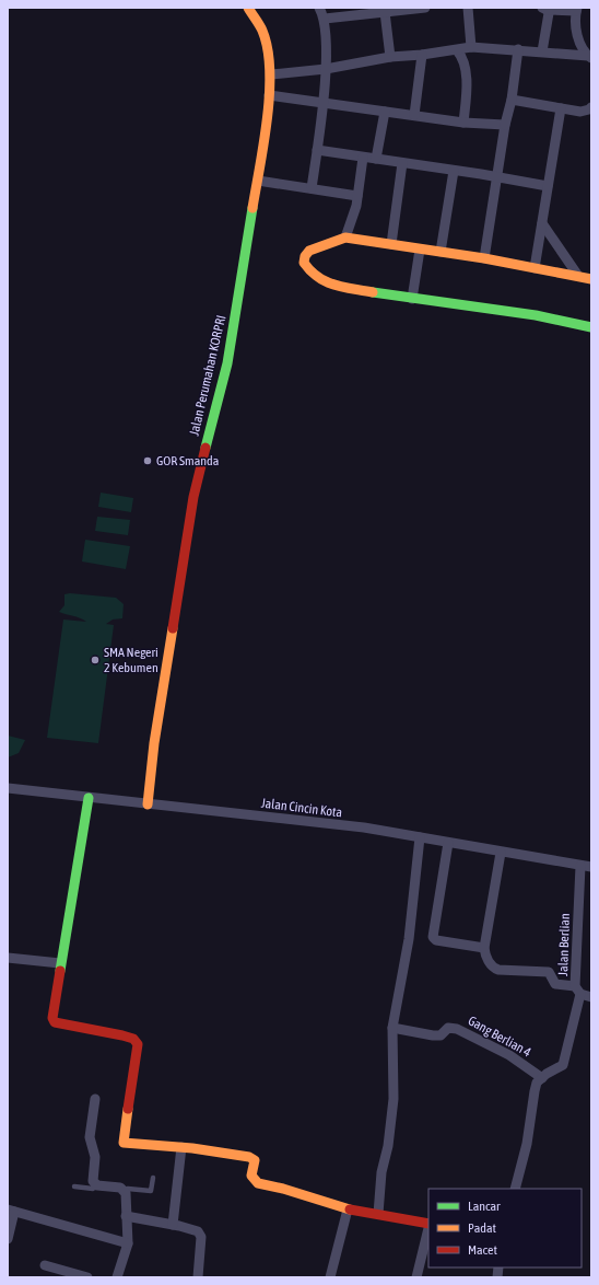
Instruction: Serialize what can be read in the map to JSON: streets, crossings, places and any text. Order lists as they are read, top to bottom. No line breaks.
{"streets":{"street":["Jalan Perumahan KORPRI","Jalan Cincin Kota","Jalan Berlian","Gang Berlian 4"]},"crossings":[["Jalan Perumahan KORPRI","Jalan Cincin Kota"],["Jalan Cincin Kota","Jalan Berlian"],["Jalan Berlian","Gang Berlian 4"]],"places":["GOR Smanda","SMA Negeri 2 Kebumen"],"legend":["Lancar","Padat","Macet"]}
